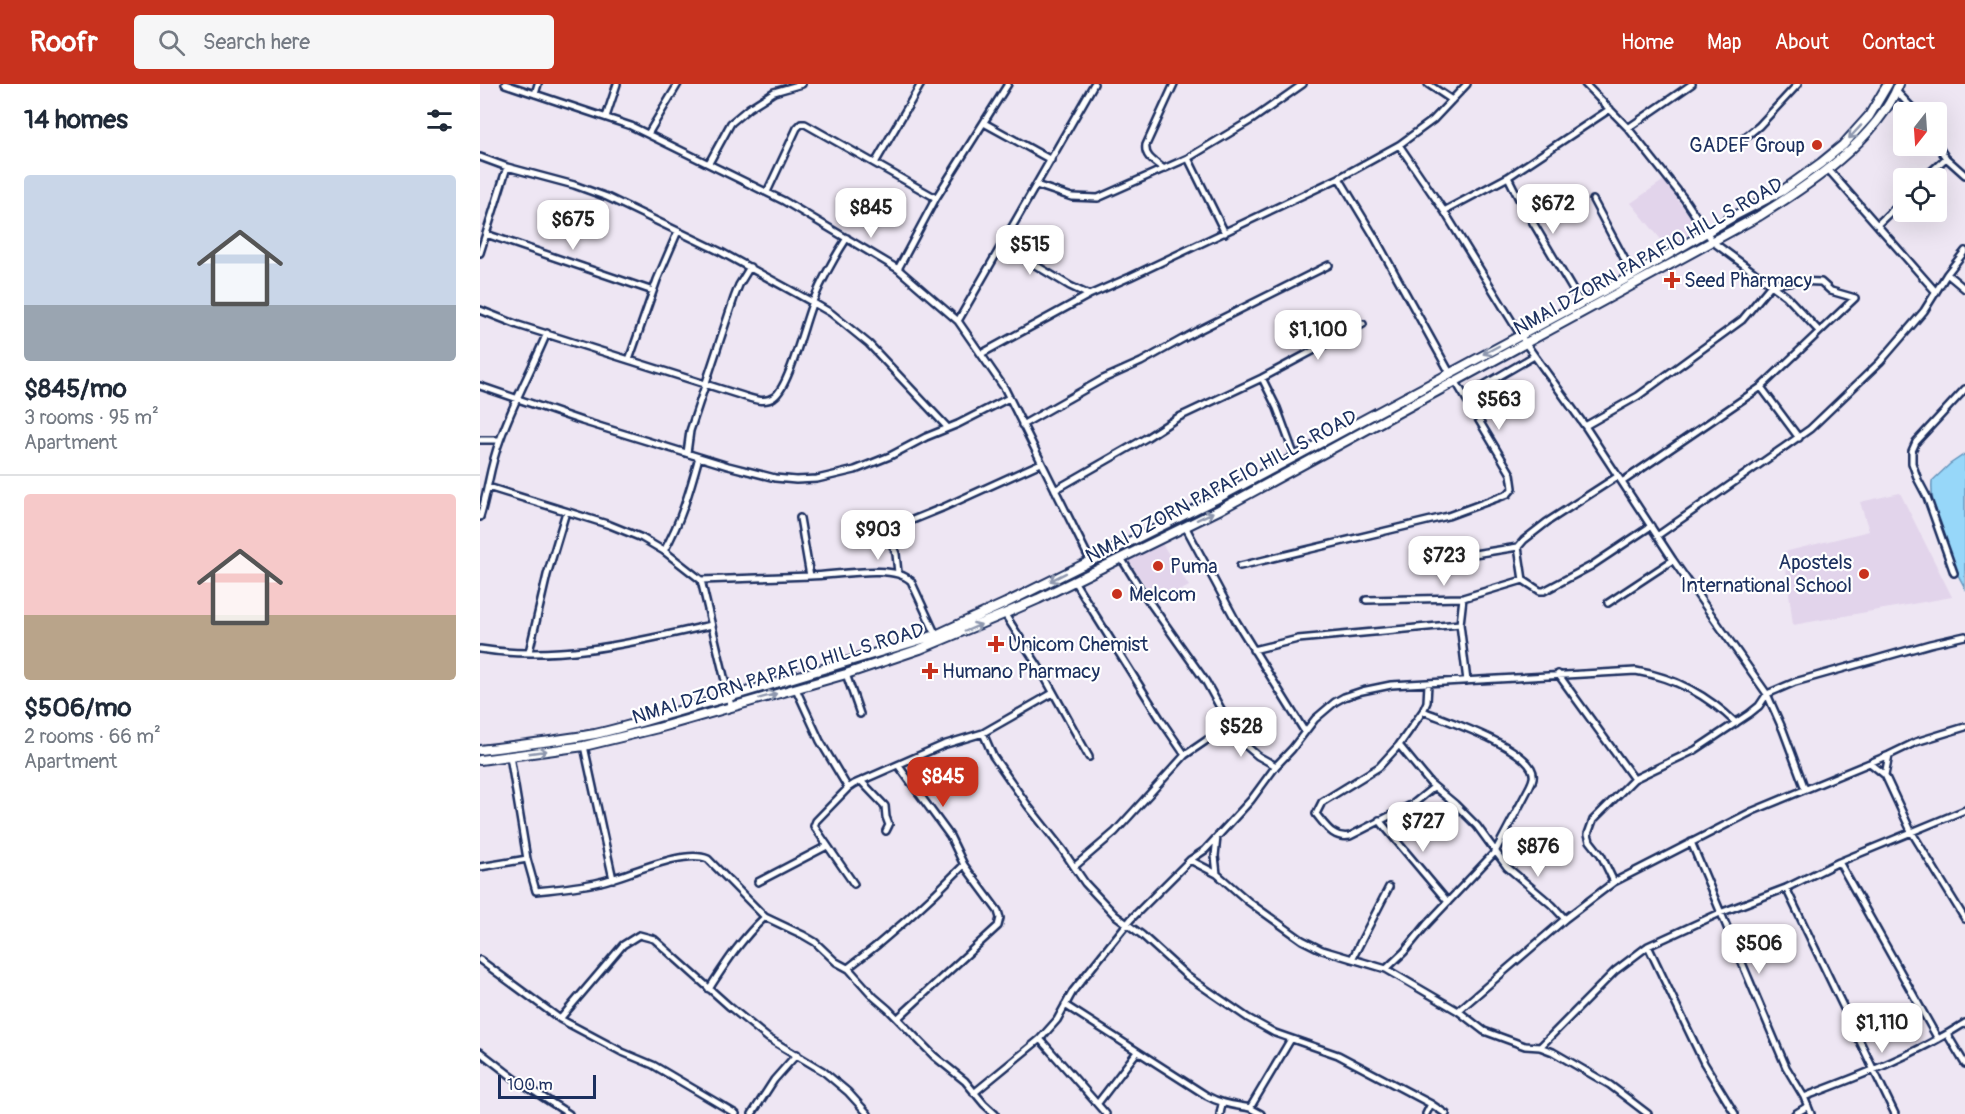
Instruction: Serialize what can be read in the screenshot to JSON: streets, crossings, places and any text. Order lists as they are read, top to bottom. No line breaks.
{"streets":{"street":["NMAI DZORN PAPAFIO HILLS ROAD"]},"places":{"other":["GADEF Group","Puma","Apostels International School","Melcom"],"health":["Seed Pharmacy","Unicom Chemist","Humano Pharmacy"]},"scale_bar":"100 m","north":"bottom","page":{"header":"Roofr","search":"Search here","nav":["Home","Map","About","Contact"],"heading":"14 homes","list":[{"name":"$845/mo","note":"3 rooms · 95 m² · Apartment"},{"name":"$506/mo","note":"2 rooms · 66 m² · Apartment"}],"price":["$672","$845","$675","$515","$1,100","$563","$903","$723","$528","$845","$727","$876","$506","$1,110"],"scale":"100 m"}}
